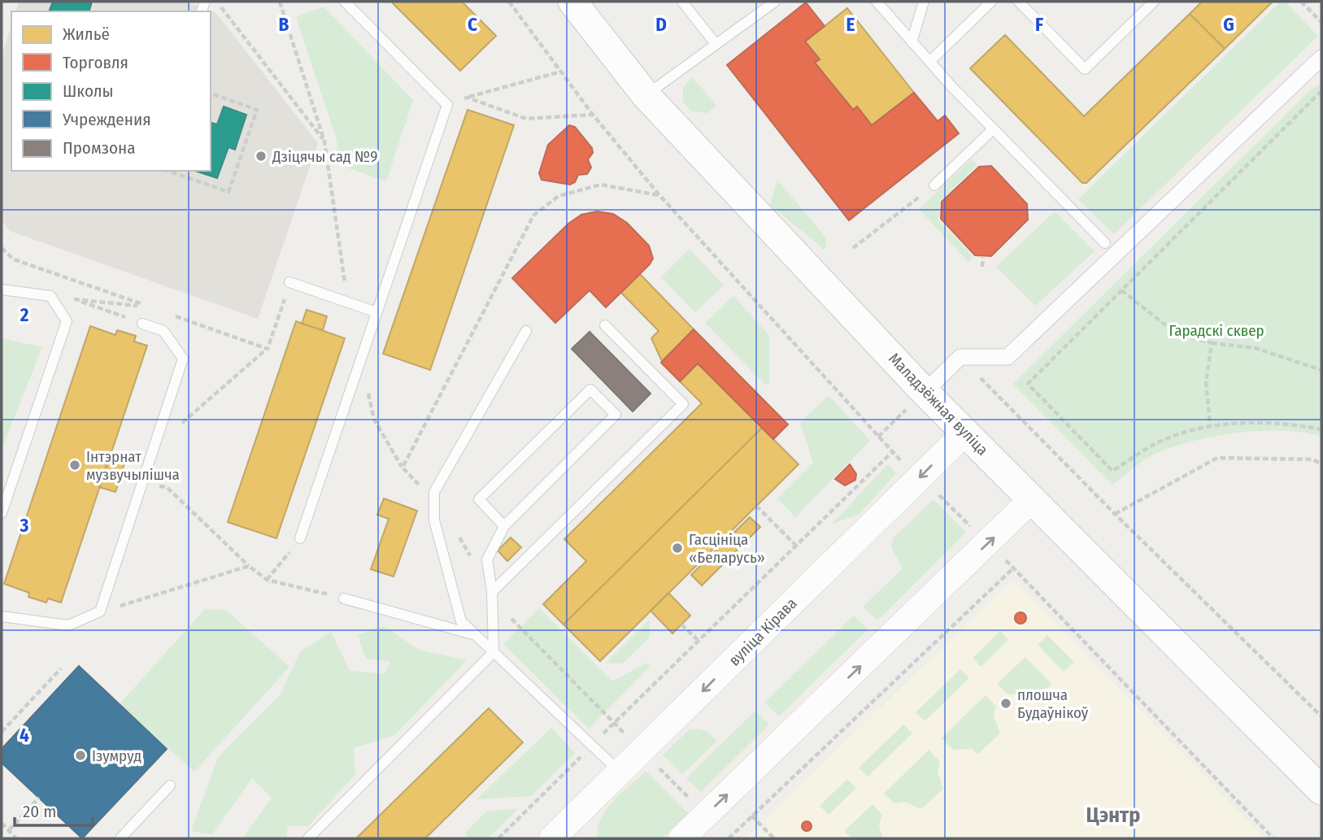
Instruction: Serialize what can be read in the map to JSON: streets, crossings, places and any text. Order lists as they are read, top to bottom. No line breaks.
{"streets":{"main road":["Маладзёжная вуліца"],"street":["вуліца Кірава"]},"crossings":[["Маладзёжная вуліца","вуліца Кірава"]],"districts":["Цэнтр"],"parks":["Гарадскі сквер"],"places":["Дзіцячы сад №9","Інтэрнат музвучылішча","Гасцініца «Беларусь»","плошча Будаўнікоў","Ізумруд"],"legend":["Жильё","Торговля","Школы","Учреждения","Промзона"],"scale_bar":"20 m","grid":{"columns":["B","C","D","E","F","G"],"rows":["2","3","4"]}}
